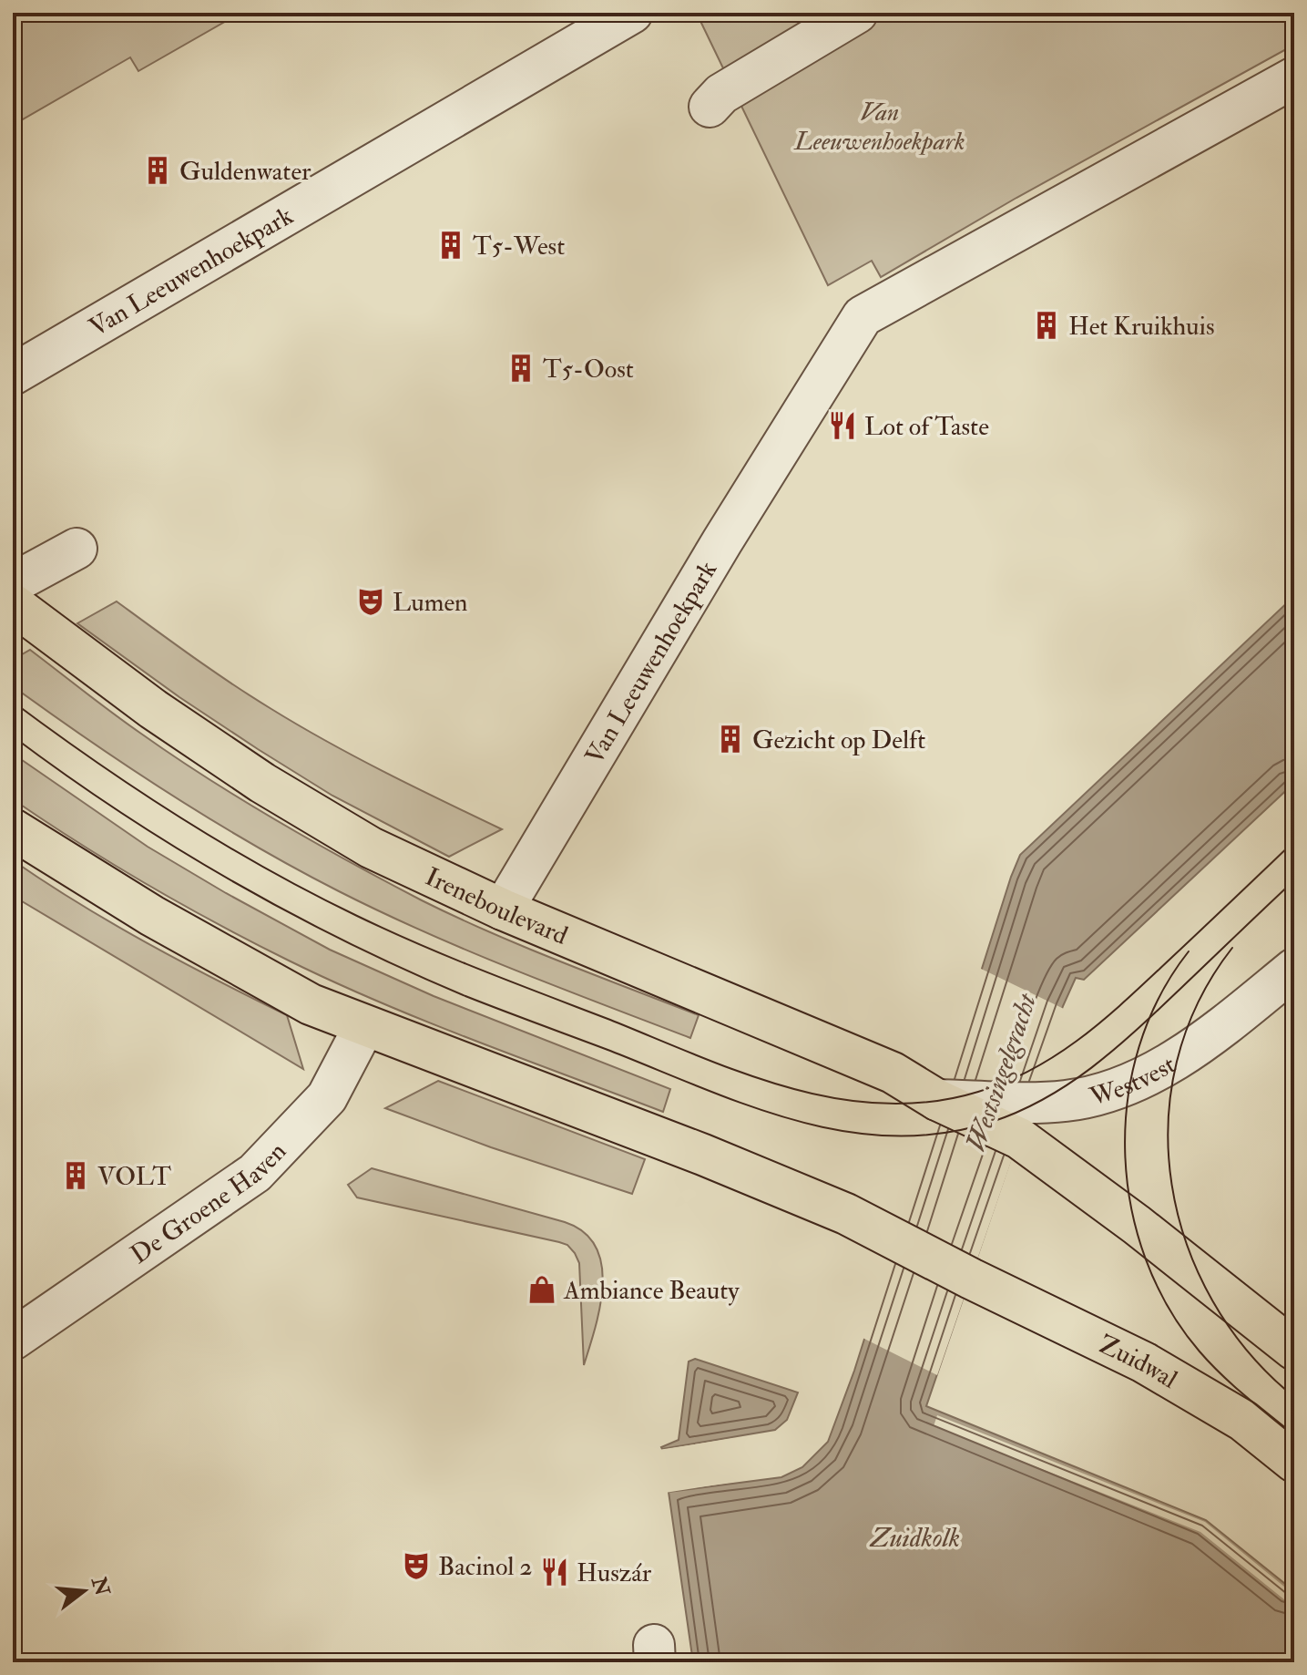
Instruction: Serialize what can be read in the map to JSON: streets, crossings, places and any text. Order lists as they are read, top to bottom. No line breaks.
{"streets":{"main road":["Ireneboulevard","Zuidwal"],"street":["Van Leeuwenhoekpark","Westvest","De Groene Haven"]},"crossings":[["Van Leeuwenhoekpark","Ireneboulevard"],["Ireneboulevard","Westvest"],["De Groene Haven","Zuidwal"]],"water":["Westsingelgracht","Zuidkolk"],"parks":["Van Leeuwenhoekpark"],"places":{"building":["Guldenwater","T5-West","Het Kruikhuis","T5-Oost","Gezicht op Delft","VOLT"],"restaurant":["Lot of Taste","Huszár"],"theatre":["Lumen","Bacinol 2"],"shop":["Ambiance Beauty"]},"north":"right"}
